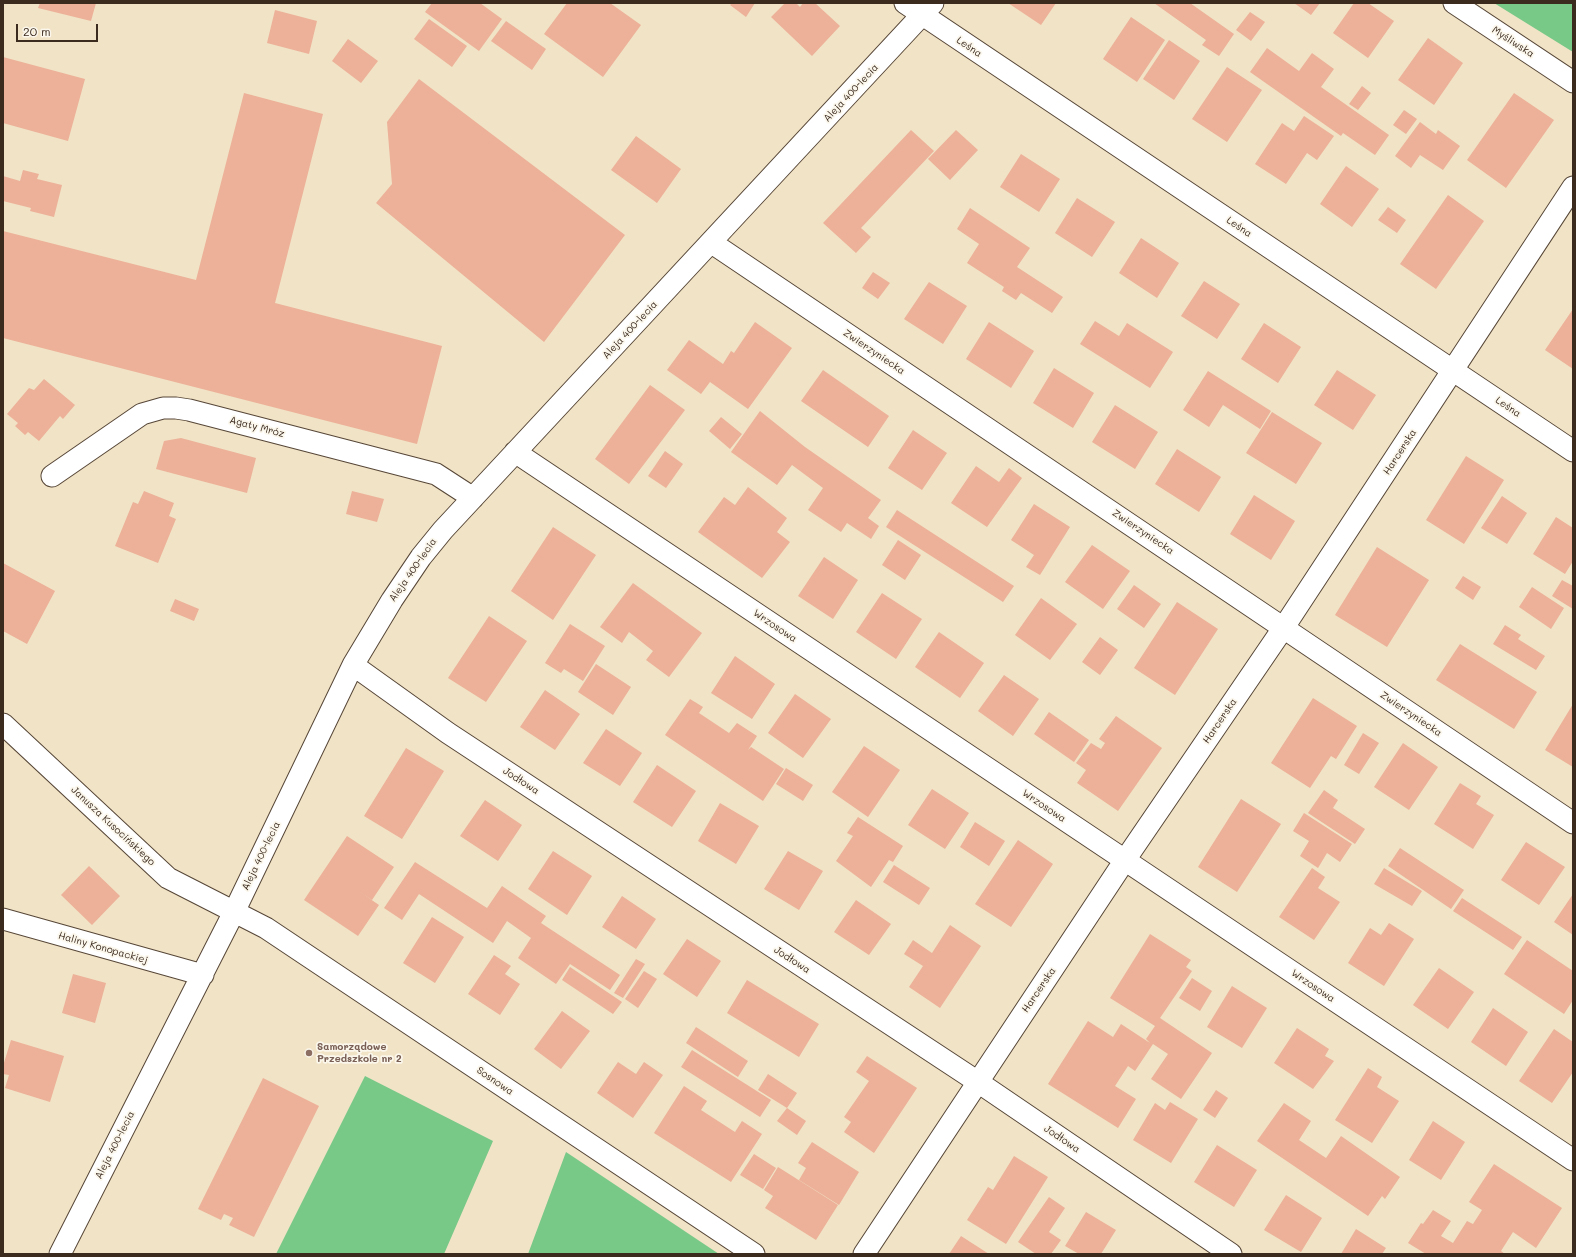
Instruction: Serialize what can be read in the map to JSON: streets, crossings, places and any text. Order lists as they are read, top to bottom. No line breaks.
{"streets":{"street":["Myśliwska","Leśna","Aleja 400-lecia","Zwierzyniecka","Agaty Mróz","Harcerska","Wrzosowa","Jodłowa","Janusza Kusocińskiego","Haliny Konopackiej","Sosnowa"]},"crossings":[["Leśna","Aleja 400-lecia"],["Leśna","Harcerska"],["Aleja 400-lecia","Zwierzyniecka"],["Aleja 400-lecia","Agaty Mróz"],["Aleja 400-lecia","Wrzosowa"],["Aleja 400-lecia","Jodłowa"],["Aleja 400-lecia","Janusza Kusocińskiego"],["Aleja 400-lecia","Haliny Konopackiej"],["Aleja 400-lecia","Sosnowa"],["Zwierzyniecka","Harcerska"],["Harcerska","Wrzosowa"],["Harcerska","Jodłowa"],["Janusza Kusocińskiego","Sosnowa"]],"places":["Samorządowe Przedszkole nr 2"],"scale_bar":"20 m"}
